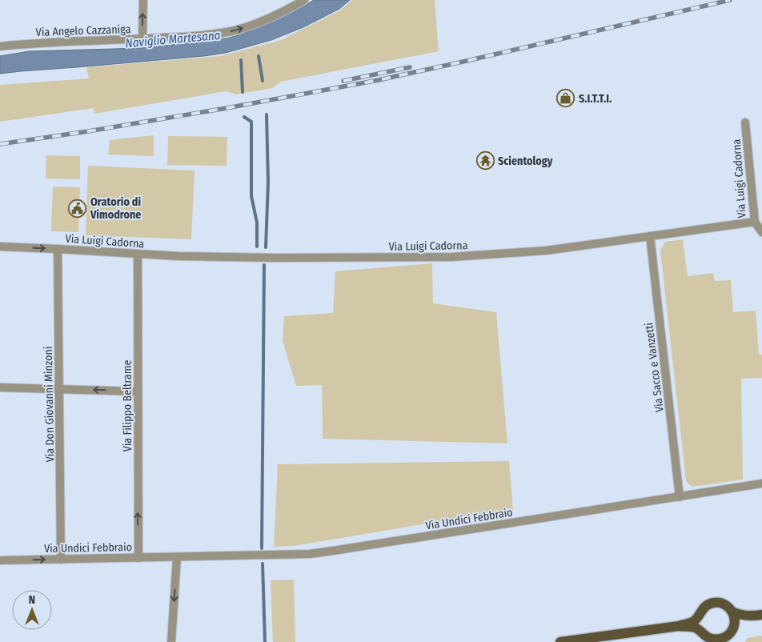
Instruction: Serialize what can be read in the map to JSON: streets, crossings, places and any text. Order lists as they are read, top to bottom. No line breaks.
{"streets":{"street":["Via Angelo Cazzaniga","Via Luigi Cadorna","Via Sacco e Vanzetti","Via Don Giovanni Minzoni","Via Filippo Beltrame","Via Undici Febbraio"]},"crossings":[["Via Luigi Cadorna","Via Sacco e Vanzetti"],["Via Luigi Cadorna","Via Don Giovanni Minzoni"],["Via Luigi Cadorna","Via Filippo Beltrame"],["Via Sacco e Vanzetti","Via Undici Febbraio"],["Via Don Giovanni Minzoni","Via Undici Febbraio"],["Via Filippo Beltrame","Via Undici Febbraio"]],"one_way":["Via Angelo Cazzaniga","Via Filippo Beltrame"],"water":["Naviglio Martesana"],"places":{"shop":["S.I.T.T.I."],"temple":["Scientology"],"public building":["Oratorio di Vimodrone"]},"north":"top"}
